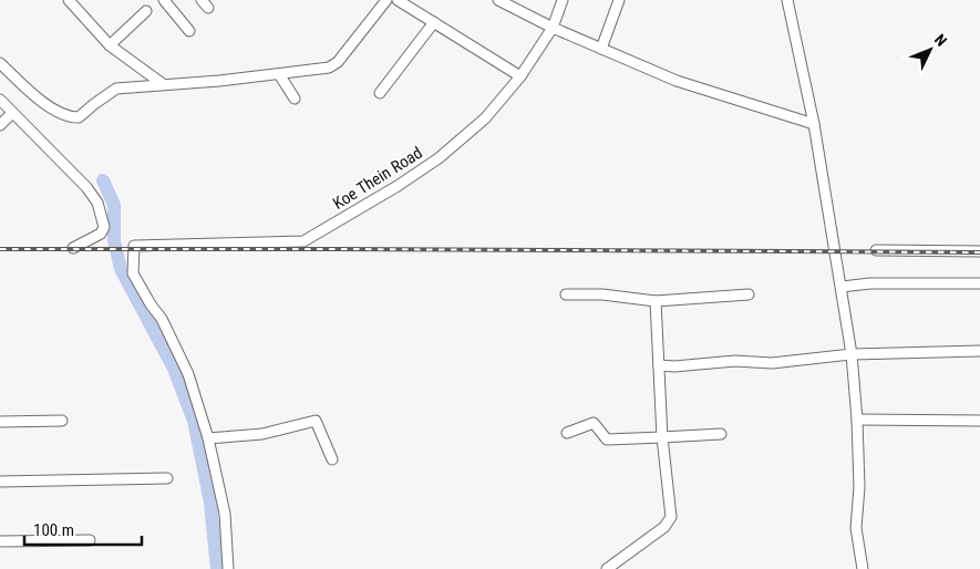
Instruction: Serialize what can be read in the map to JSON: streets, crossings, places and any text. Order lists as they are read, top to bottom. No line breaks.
{"streets":{"street":["Koe Thein Road"]},"scale_bar":"100 m","north":"top right"}
